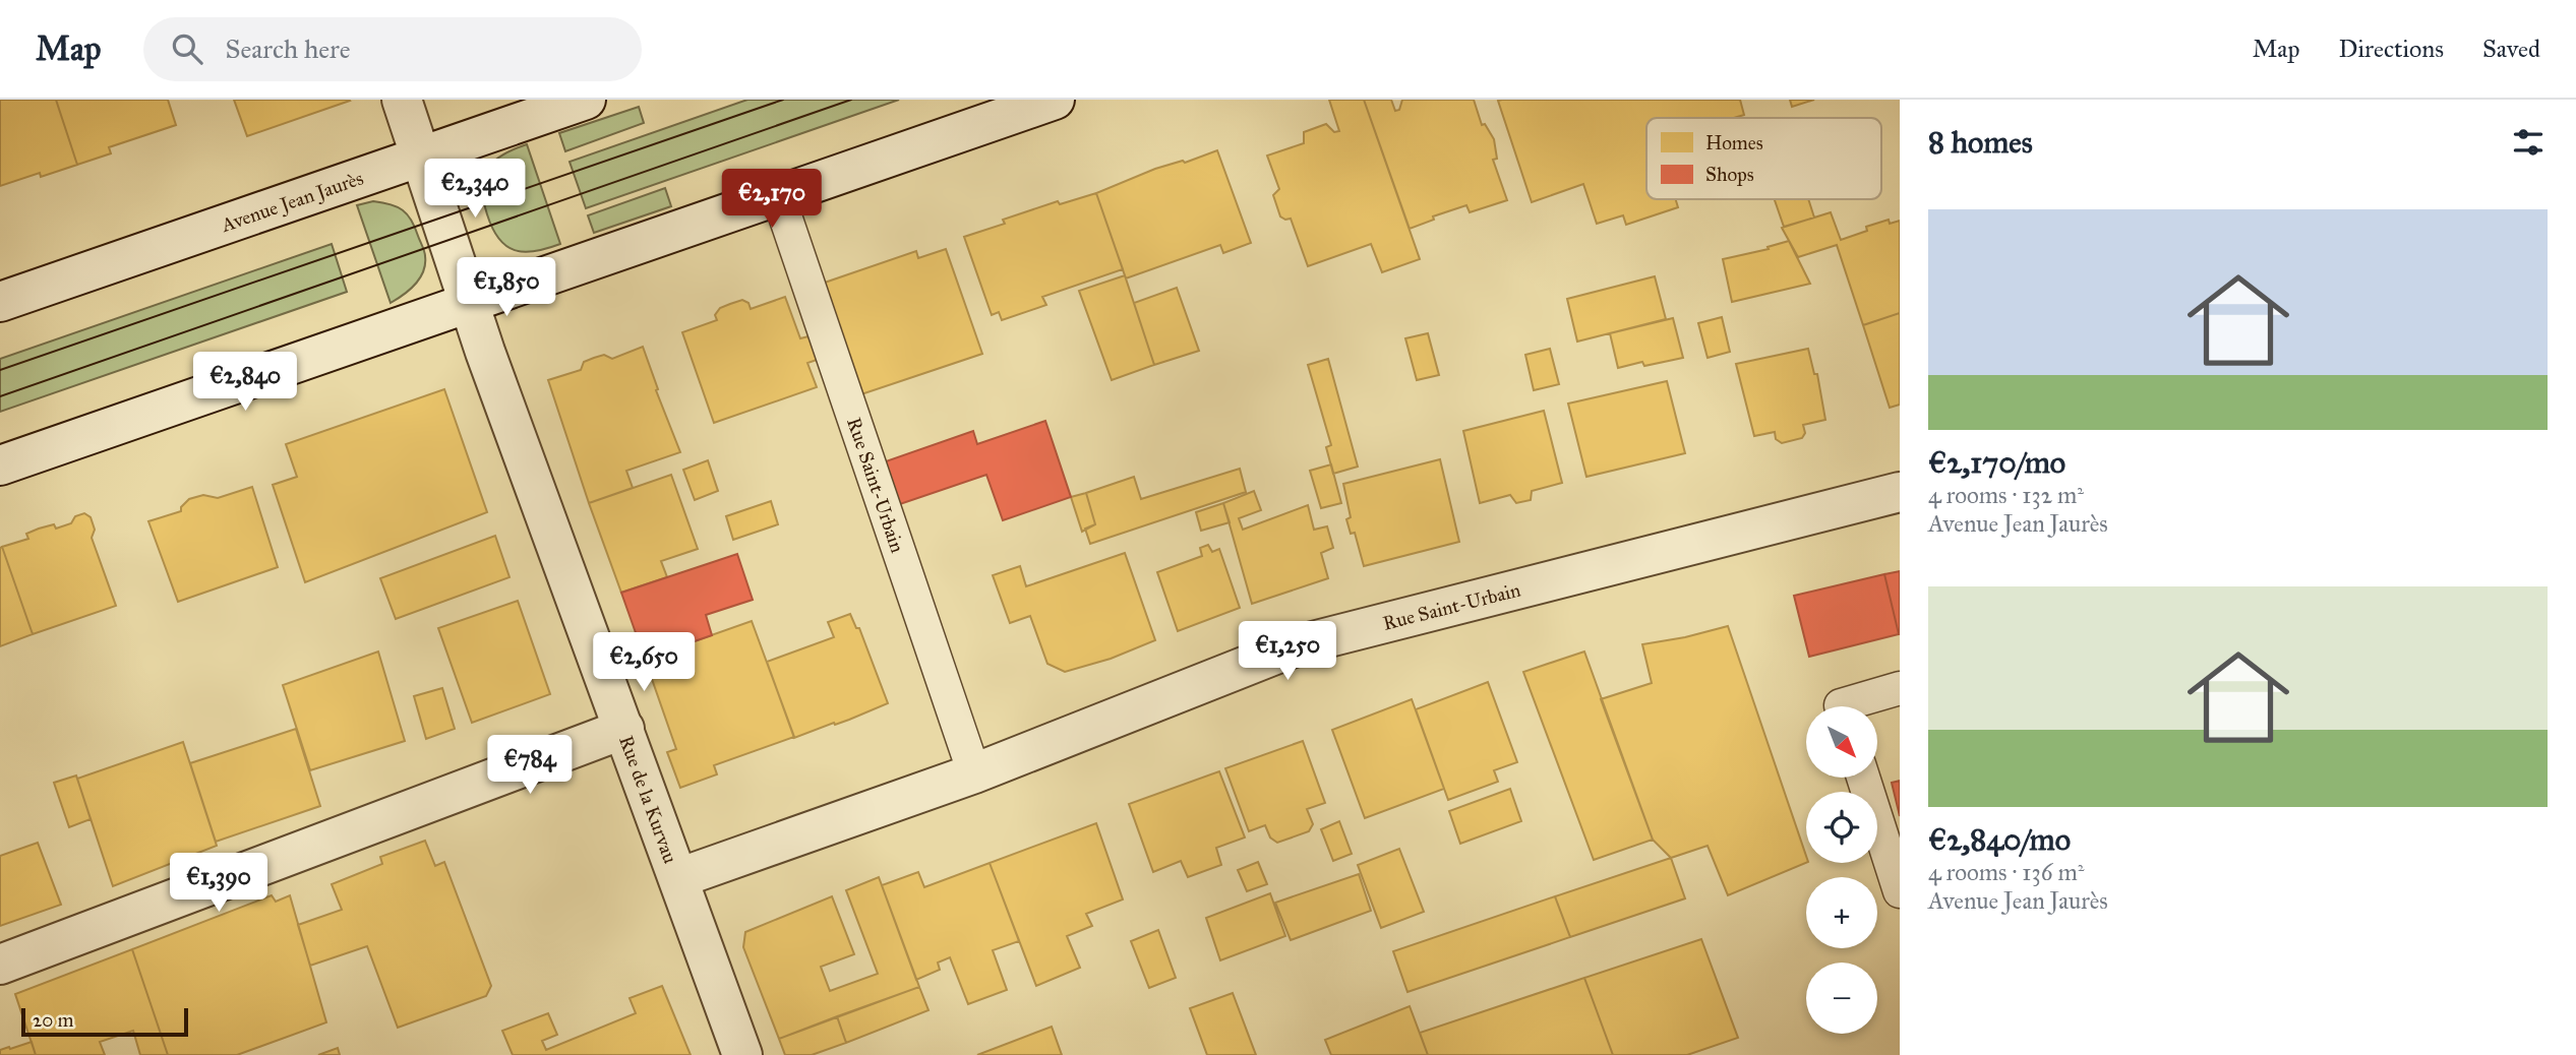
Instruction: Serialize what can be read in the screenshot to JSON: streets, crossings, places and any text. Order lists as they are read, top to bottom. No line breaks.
{"streets":{"street":["Avenue Jean Jaurès","Rue Saint-Urbain","Rue de la Kurvau"]},"crossings":[["Avenue Jean Jaurès","Rue de la Kurvau"],["Rue Saint-Urbain","Rue de la Kurvau"]],"legend":["Homes","Shops"],"scale_bar":"20 m","north":"bottom right","page":{"header":"Map","search":"Search here","nav":["Map","Directions","Saved"],"heading":"8 homes","price":["€2,340","€2,170","€1,850","€2,840","€1,250","€2,650","€784","€1,390"],"list":[{"name":"€2,170/mo","note":"4 rooms · 132 m² · Avenue Jean Jaurès"},{"name":"€2,840/mo","note":"4 rooms · 136 m² · Avenue Jean Jaurès"}],"map_buttons":["+","−"],"scale":"20 m"}}
